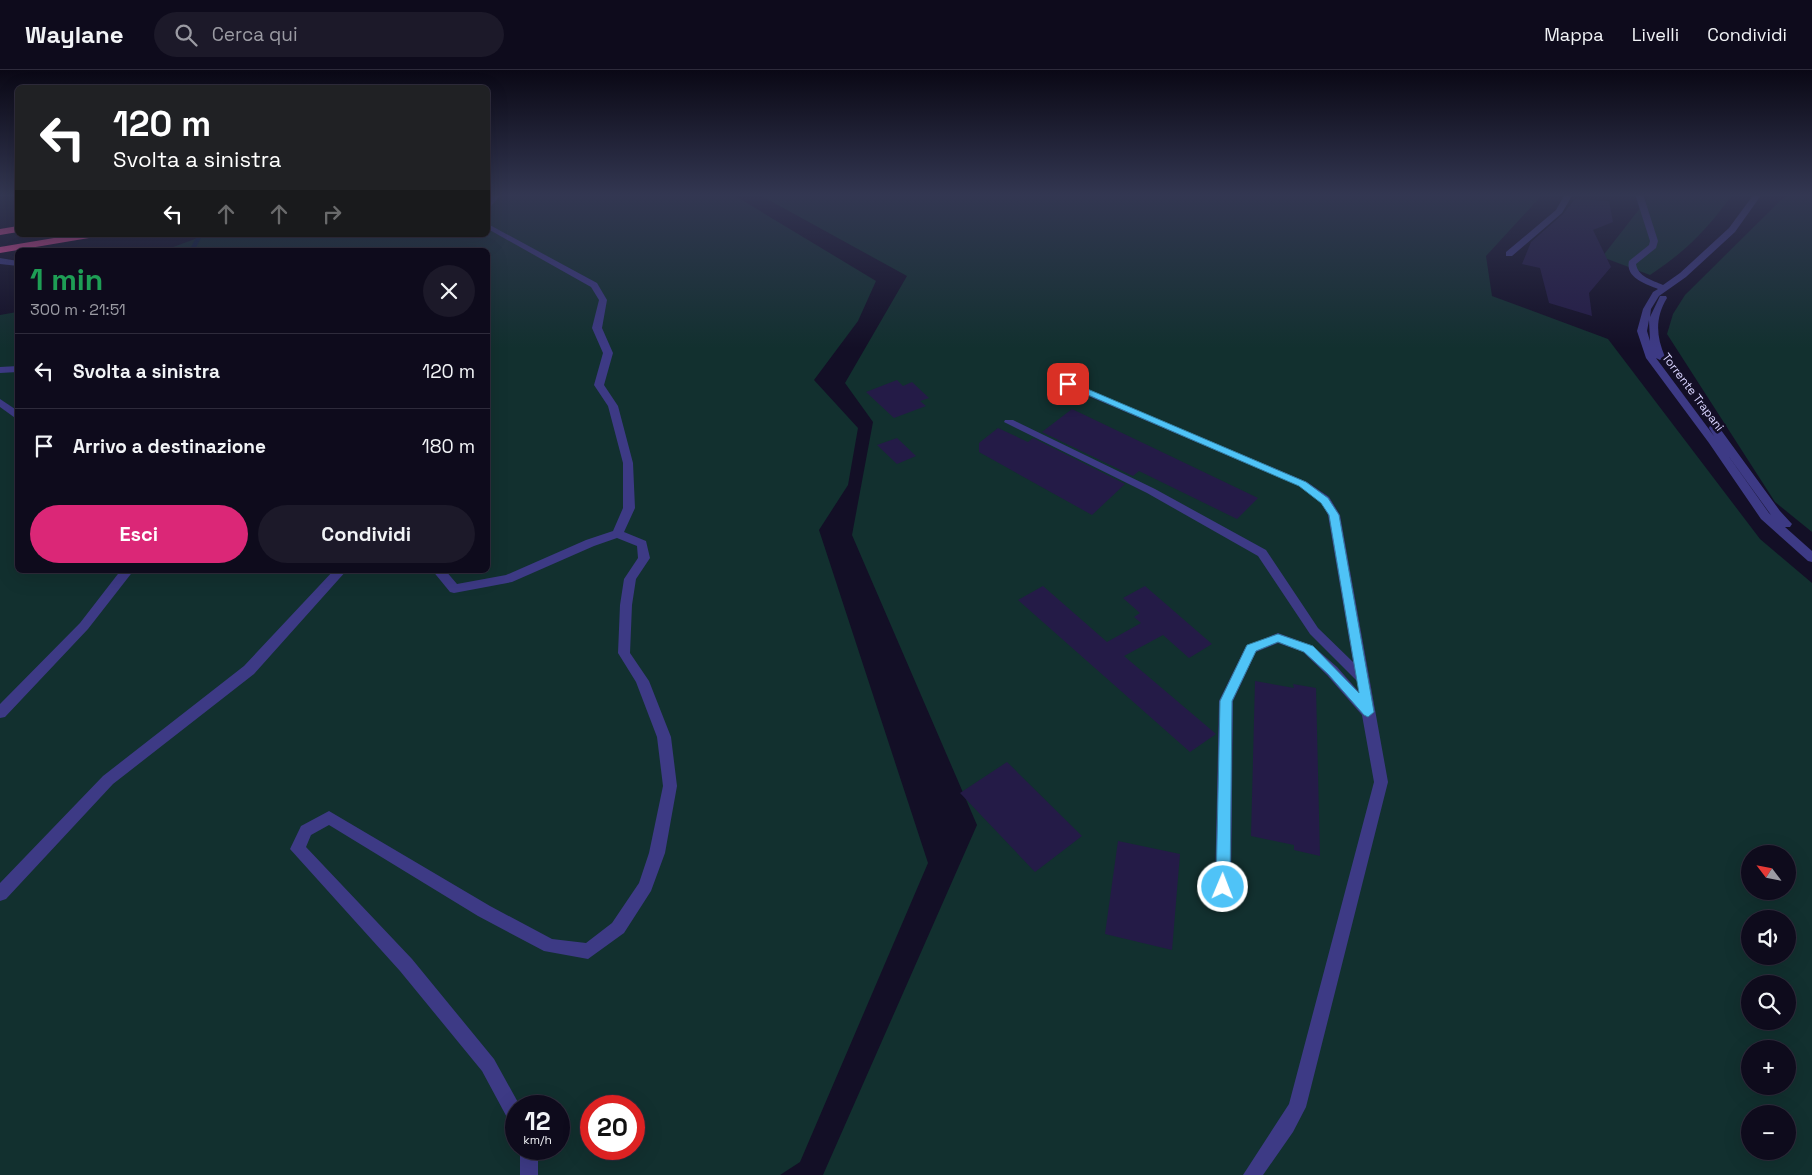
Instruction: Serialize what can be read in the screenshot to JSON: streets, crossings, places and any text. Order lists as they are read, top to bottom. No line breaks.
{"streets":{"street":["Torrente Trapani"]},"north":"top left","page":{"header":"Waylane","search":"Cerca qui","nav":["Mappa","Livelli","Condividi"],"turn":["120 m","Svolta a sinistra"],"heading":["1 min","300 m · 21:51"],"list":[{"name":"Svolta a sinistra","value":"120 m"},{"name":"Arrivo a destinazione","value":"180 m"}],"buttons":["Esci","Condividi"],"map_buttons":["+","−"],"speed":"12 km/h","limit":"20"}}
